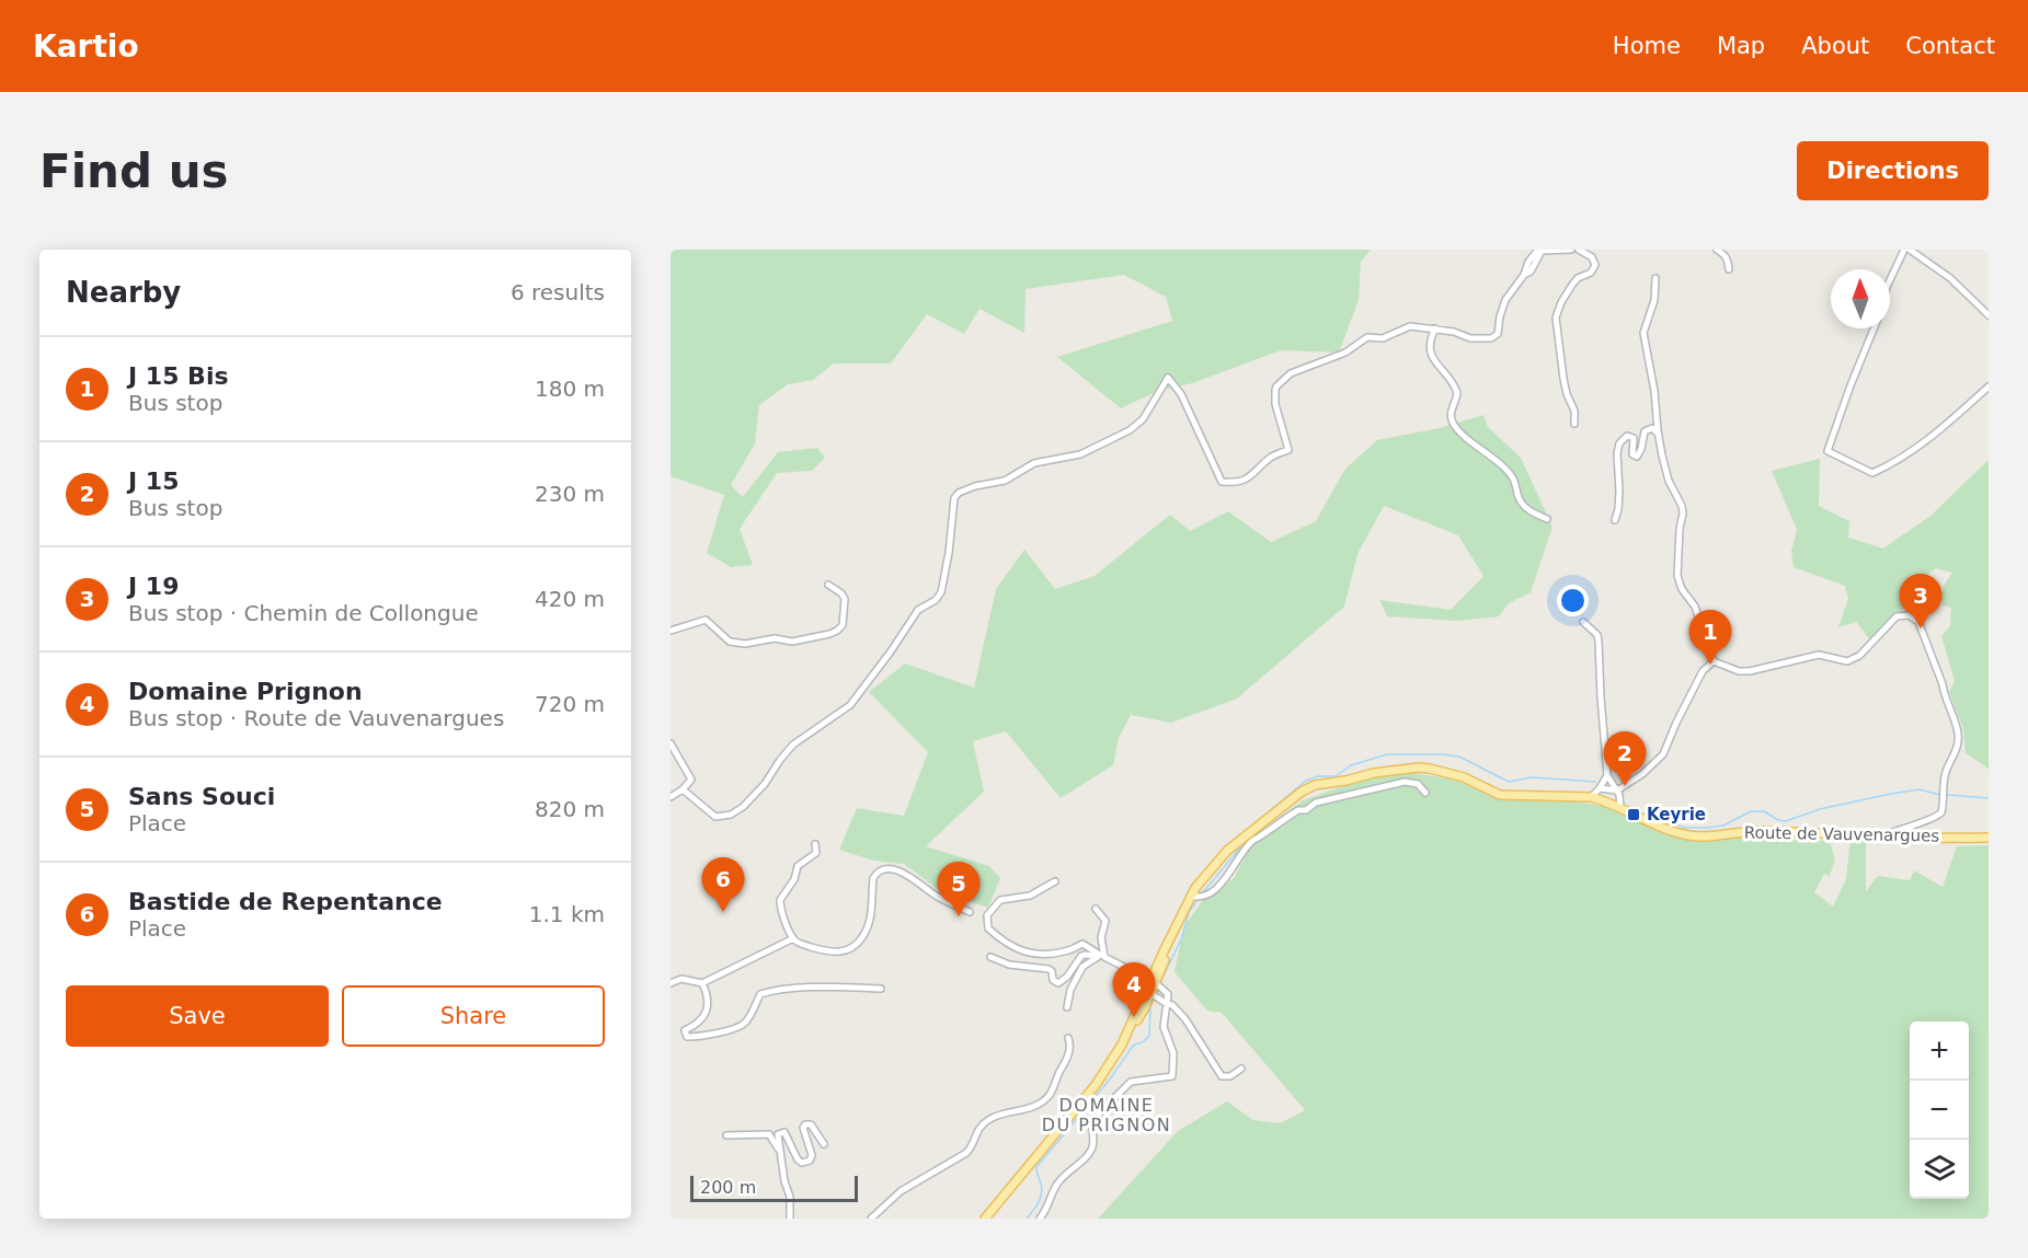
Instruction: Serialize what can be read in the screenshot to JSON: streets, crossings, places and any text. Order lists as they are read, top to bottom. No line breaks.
{"streets":{"main road":["Route de Vauvenargues"]},"districts":["DOMAINE DU PRIGNON"],"places":{"transit":["Keyrie"]},"scale_bar":"200 m","north":"top","page":{"header":"Kartio","nav":["Home","Map","About","Contact"],"buttons":["Directions",["Save","Share"]],"title":"Find us","heading":["Nearby","6 results"],"list":[{"mark":"1","name":"J 15 Bis","note":"Bus stop","value":"180 m"},{"mark":"2","name":"J 15","note":"Bus stop","value":"230 m"},{"mark":"3","name":"J 19","note":"Bus stop · Chemin de Collongue","value":"420 m"},{"mark":"4","name":"Domaine Prignon","note":"Bus stop · Route de Vauvenargues","value":"720 m"},{"mark":"5","name":"Sans Souci","note":"Place","value":"820 m"},{"mark":"6","name":"Bastide de Repentance","note":"Place","value":"1.1 km"}],"pins":["3","1","2","6","5","4"],"map_buttons":["+","−"],"scale":"200 m"}}
